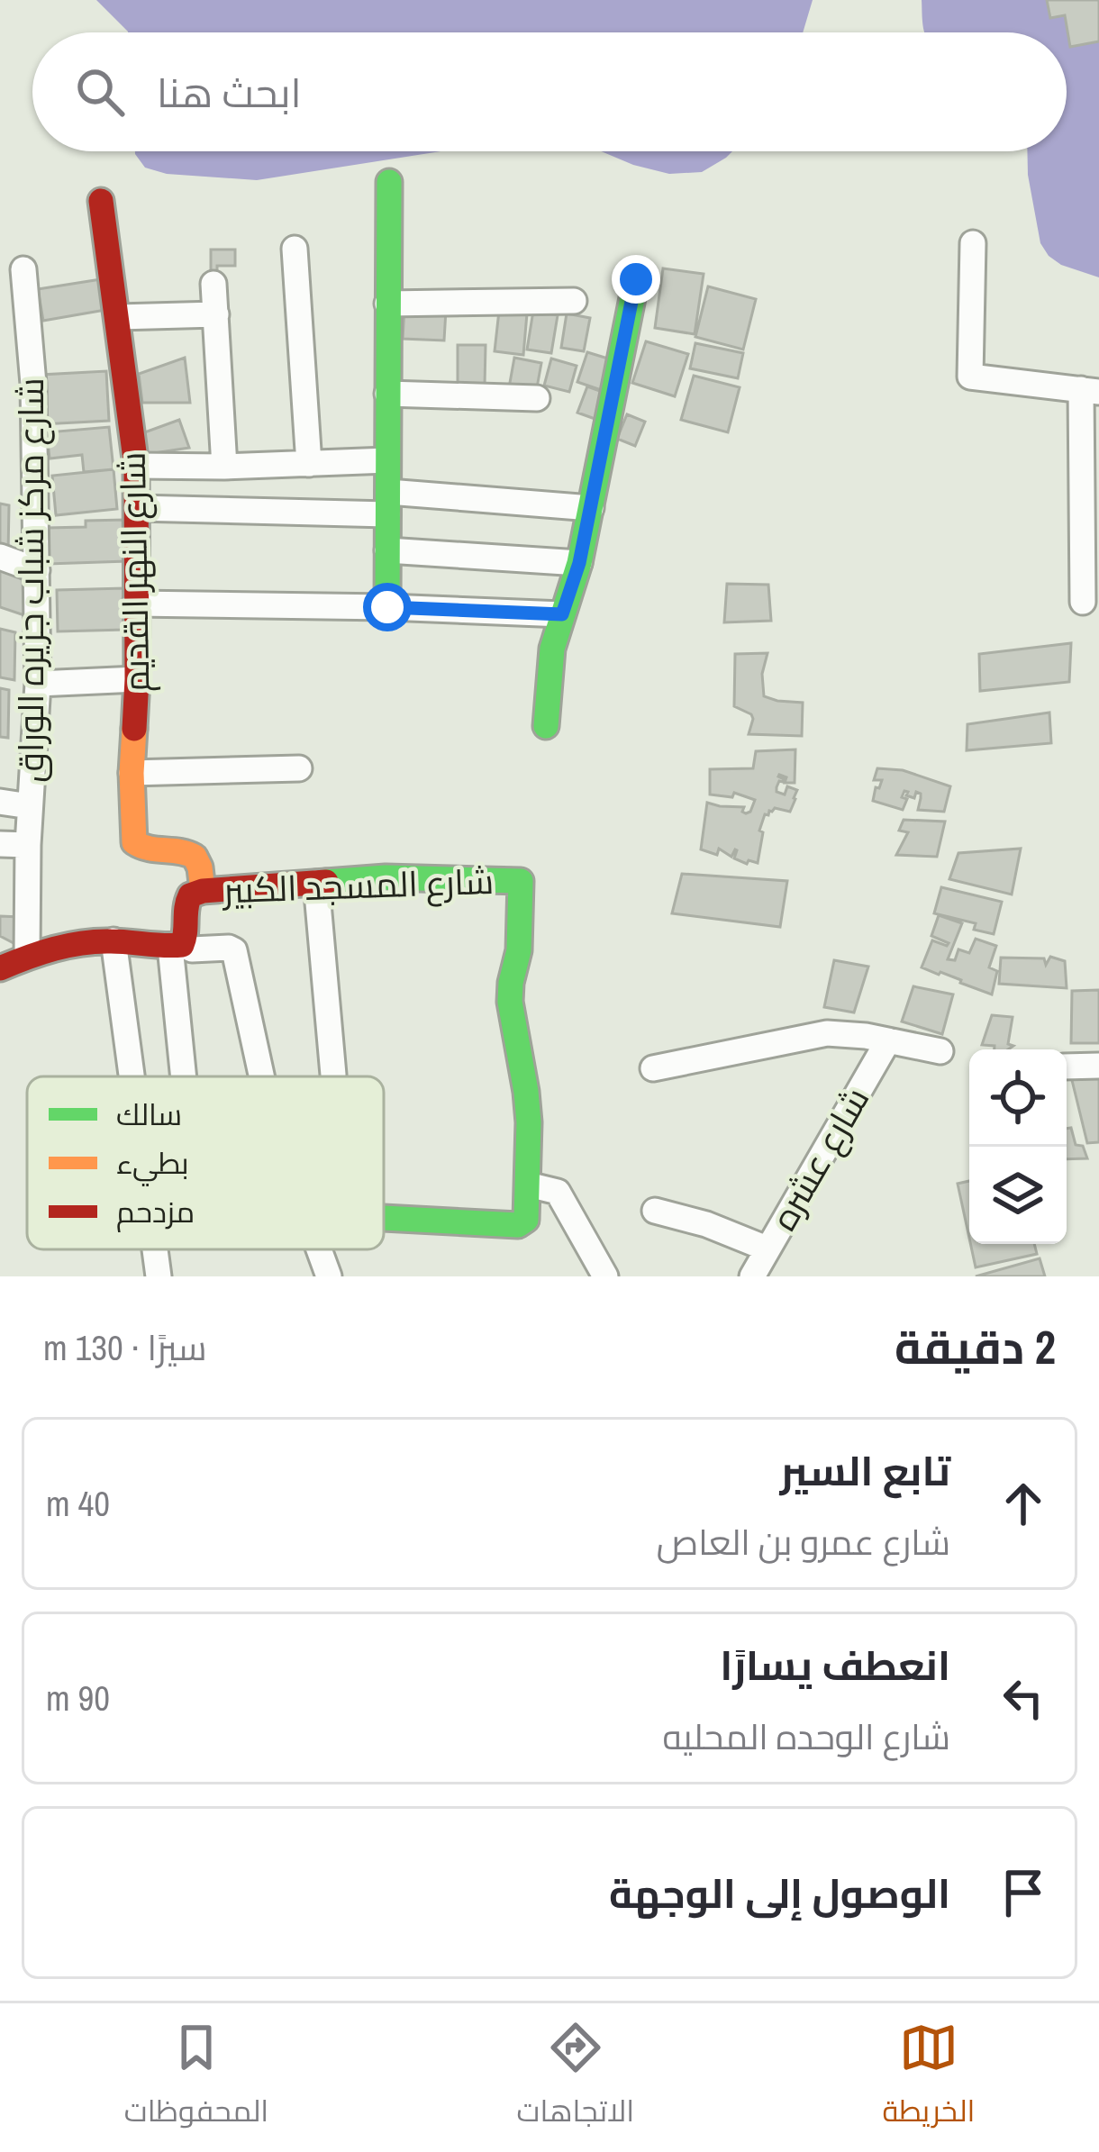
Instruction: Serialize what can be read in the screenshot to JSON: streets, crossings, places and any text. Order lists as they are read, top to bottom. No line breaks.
{"streets":{"street":["شارع النهر القديم","شارع مركز شباب جزيره الوراق","شارع المسجد الكبير","شارع عشره"]},"crossings":[["شارع النهر القديم","شارع المسجد الكبير"]],"legend":["سالك","بطيء","مزدحم"],"page":{"search":"ابحث هنا","heading":["2 دقيقة","سيرًا · 130 m"],"list":[["تابع السير","شارع عمرو بن العاص","40 m"],["انعطف يسارًا","شارع الوحده المحليه","90 m"],"الوصول إلى الوجهة"],"nav":["الخريطة","الاتجاهات","المحفوظات"]}}
